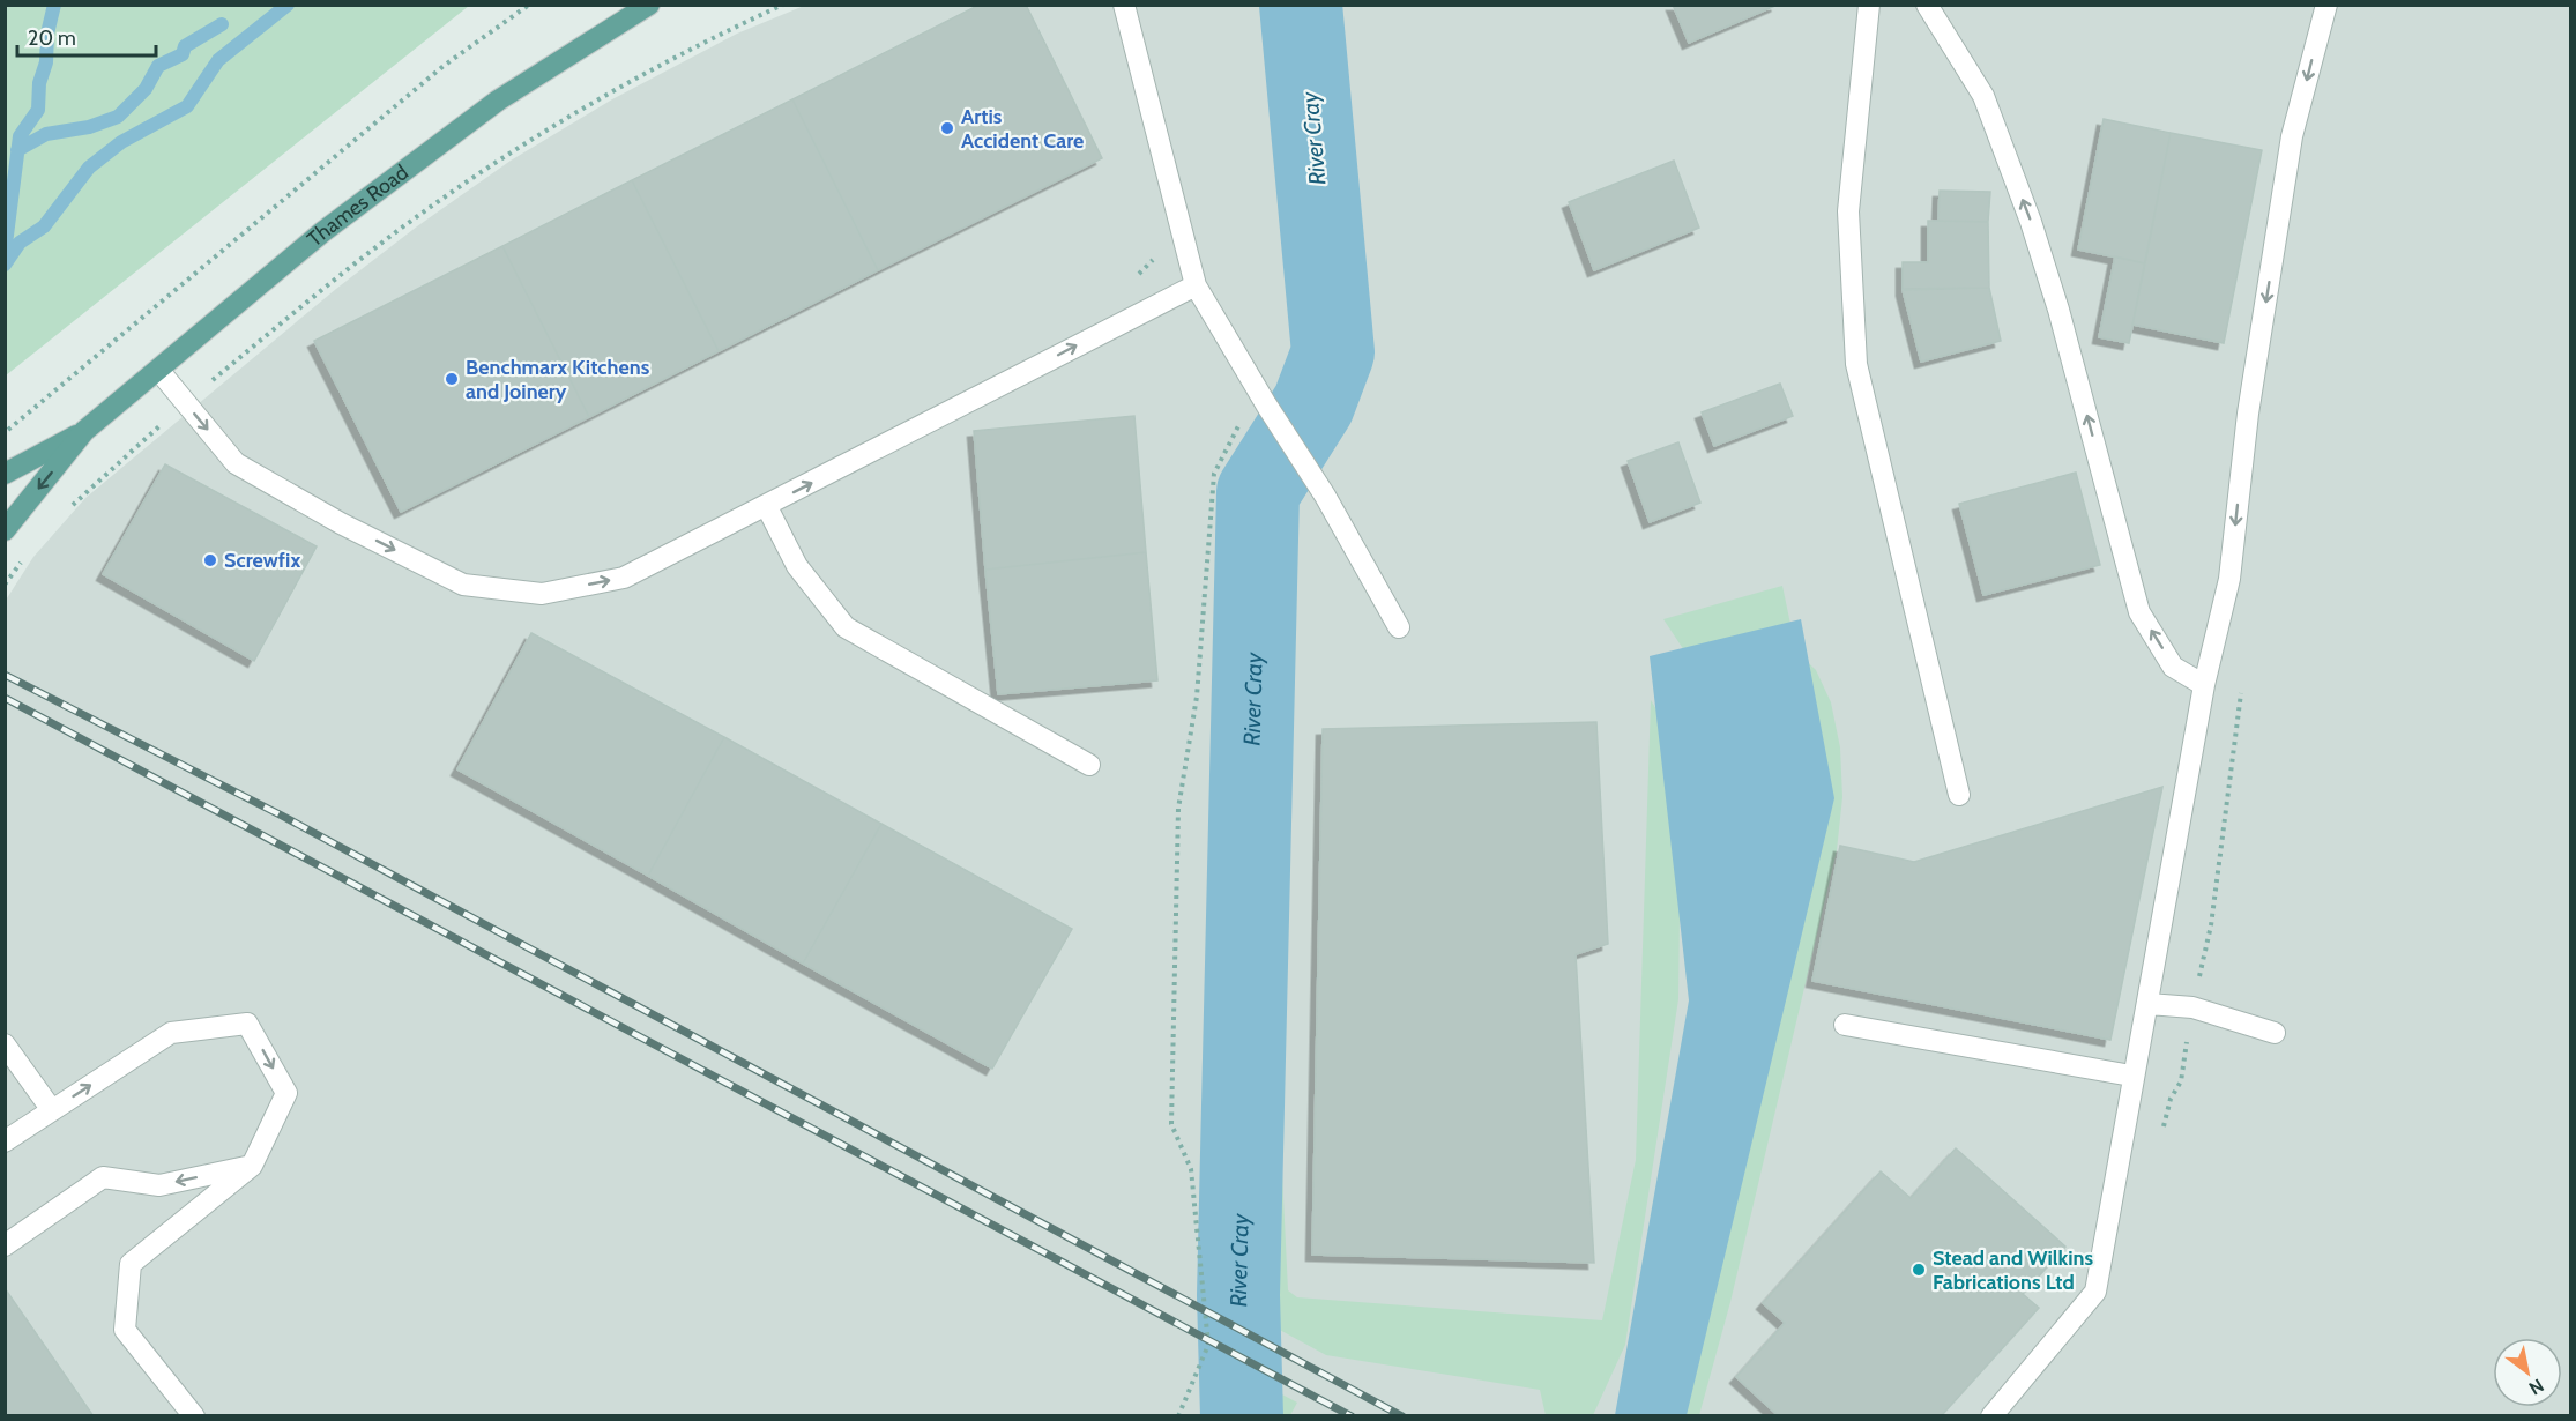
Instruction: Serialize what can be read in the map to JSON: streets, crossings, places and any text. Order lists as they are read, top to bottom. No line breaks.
{"streets":{"main road":["Thames Road"]},"water":["River Cray"],"places":["Artis Accident Care","Benchmarx Kitchens and Joinery","Screwfix","Stead and Wilkins Fabrications Ltd"],"scale_bar":"20 m","north":"bottom right"}
